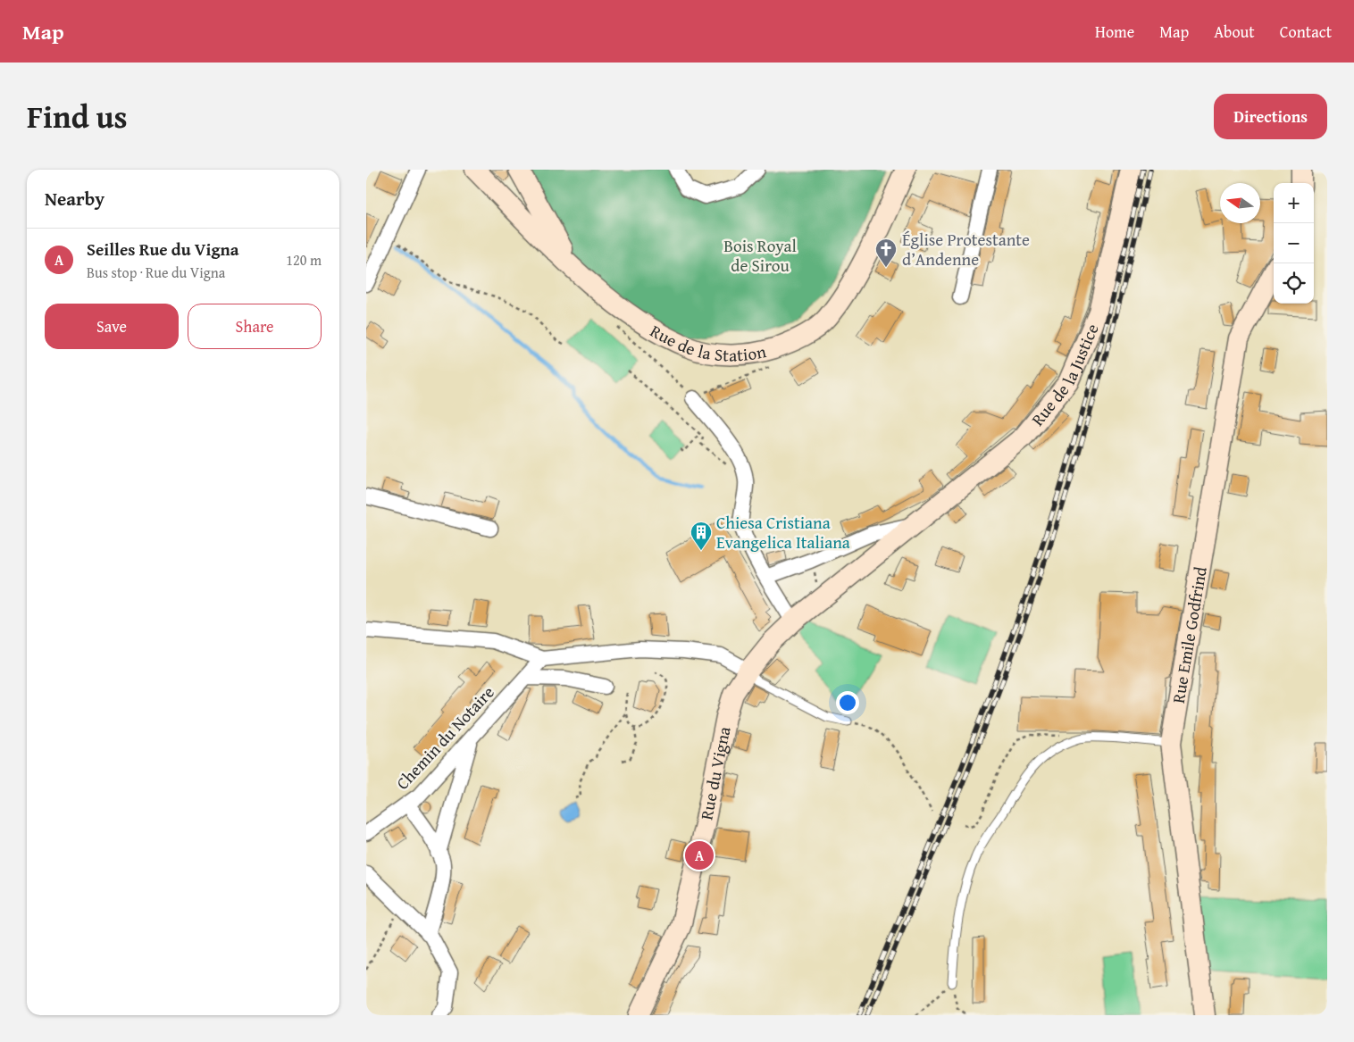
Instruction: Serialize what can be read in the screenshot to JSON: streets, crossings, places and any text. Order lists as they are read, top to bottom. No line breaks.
{"streets":{"street":["Rue de la Station","Rue de la Justice","Rue Emile Godfrind","Chemin du Notaire","Rue du Vigna"]},"crossings":[["Rue de la Justice","Rue du Vigna"]],"parks":["Bois Royal de Sirou"],"places":{"church":["Église Protestante d’Andenne"],"building":["Chiesa Cristiana Evangelica Italiana"]},"north":"left","page":{"header":"Map","nav":["Home","Map","About","Contact"],"title":"Find us","buttons":["Directions",["Save","Share"]],"heading":"Nearby","map_buttons":["+","−"],"list":[{"mark":"A","name":"Seilles Rue du Vigna","note":"Bus stop · Rue du Vigna","value":"120 m"}],"pins":"A"}}
